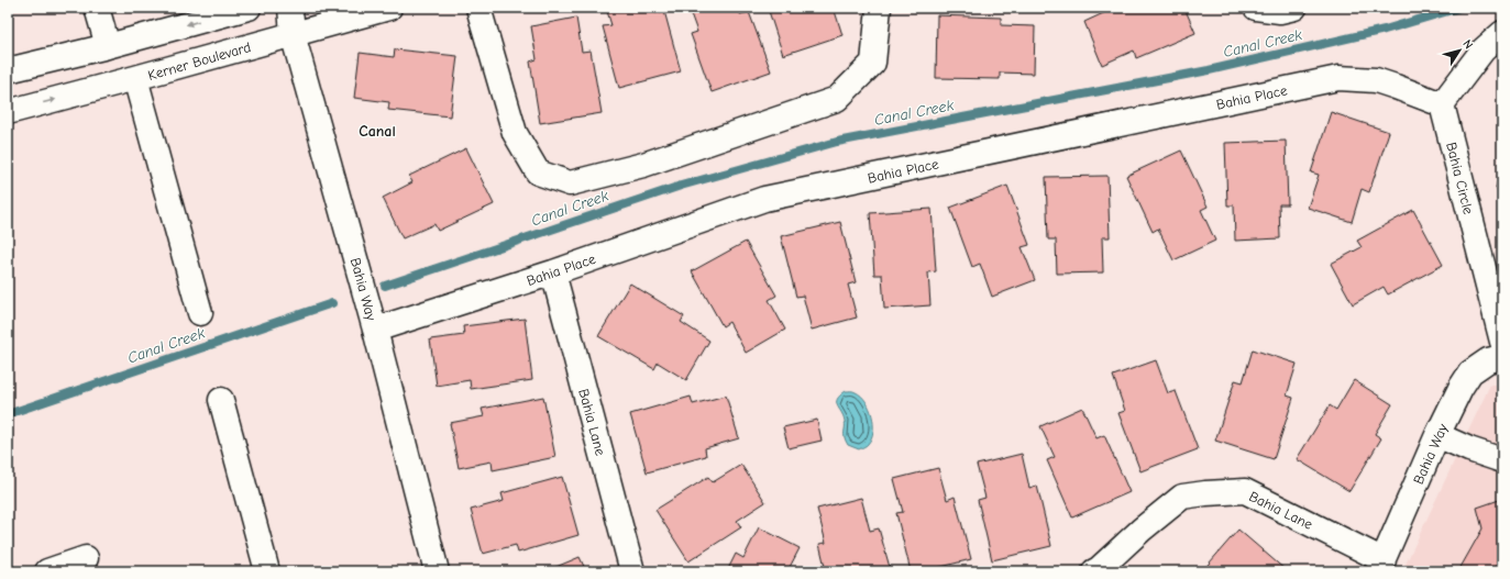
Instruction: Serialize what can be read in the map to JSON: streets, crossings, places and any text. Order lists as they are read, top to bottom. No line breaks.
{"streets":{"street":["Kerner Boulevard","Bahia Place","Bahia Circle","Bahia Way","Bahia Lane"]},"crossings":[["Kerner Boulevard","Bahia Way"],["Bahia Place","Bahia Circle"],["Bahia Place","Bahia Way"],["Bahia Place","Bahia Lane"],["Bahia Way","Bahia Lane"]],"districts":["Canal"],"water":["Canal Creek"],"north":"top right"}
